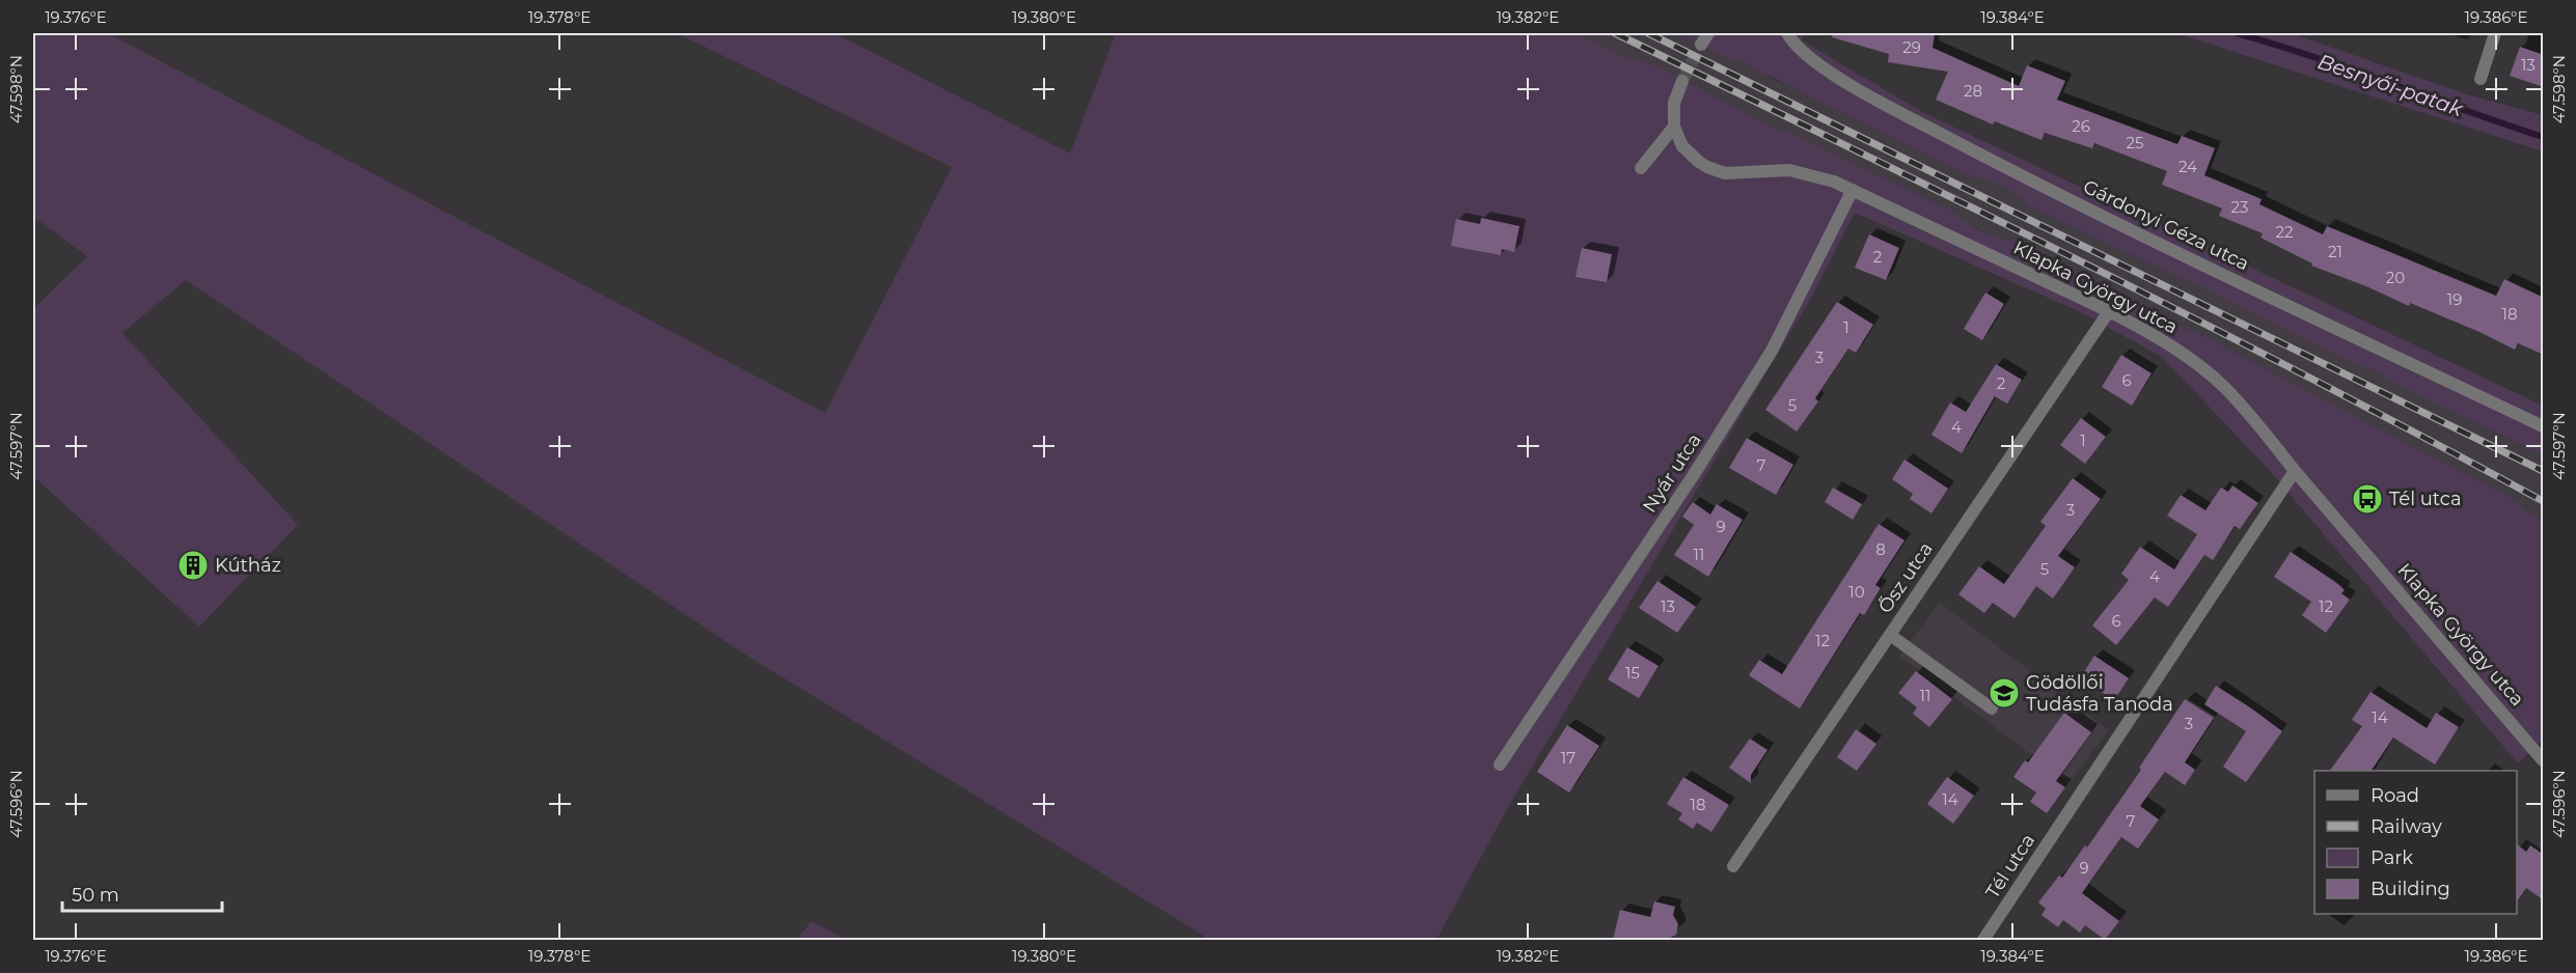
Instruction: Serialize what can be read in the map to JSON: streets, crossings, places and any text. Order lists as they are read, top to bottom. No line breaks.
{"streets":{"street":["Gárdonyi Géza utca","Klapka György utca","Nyár utca","Ősz utca","Tél utca"]},"crossings":[["Klapka György utca","Nyár utca"],["Klapka György utca","Ősz utca"],["Klapka György utca","Tél utca"]],"water":["Besnyői-patak"],"places":{"bus stop":["Tél utca"],"building":["Kútház"],"school or university":["Gödöllői Tudásfa Tanoda"]},"house_numbers":["29","13","28","26","25","24","23","22","21","2","20","19","18","1","3","6","2","5","4","1","7","3","9","8","11","5","4","10","13","12","6","12","15","11","14","3","17","14","18","7","9"],"legend":["Road","Railway","Park","Building"],"scale_bar":"50 m","coordinates":["19.376°E","19.378°E","19.380°E","19.382°E","19.384°E","19.386°E","47.598°N","47.597°N","47.596°N"]}
